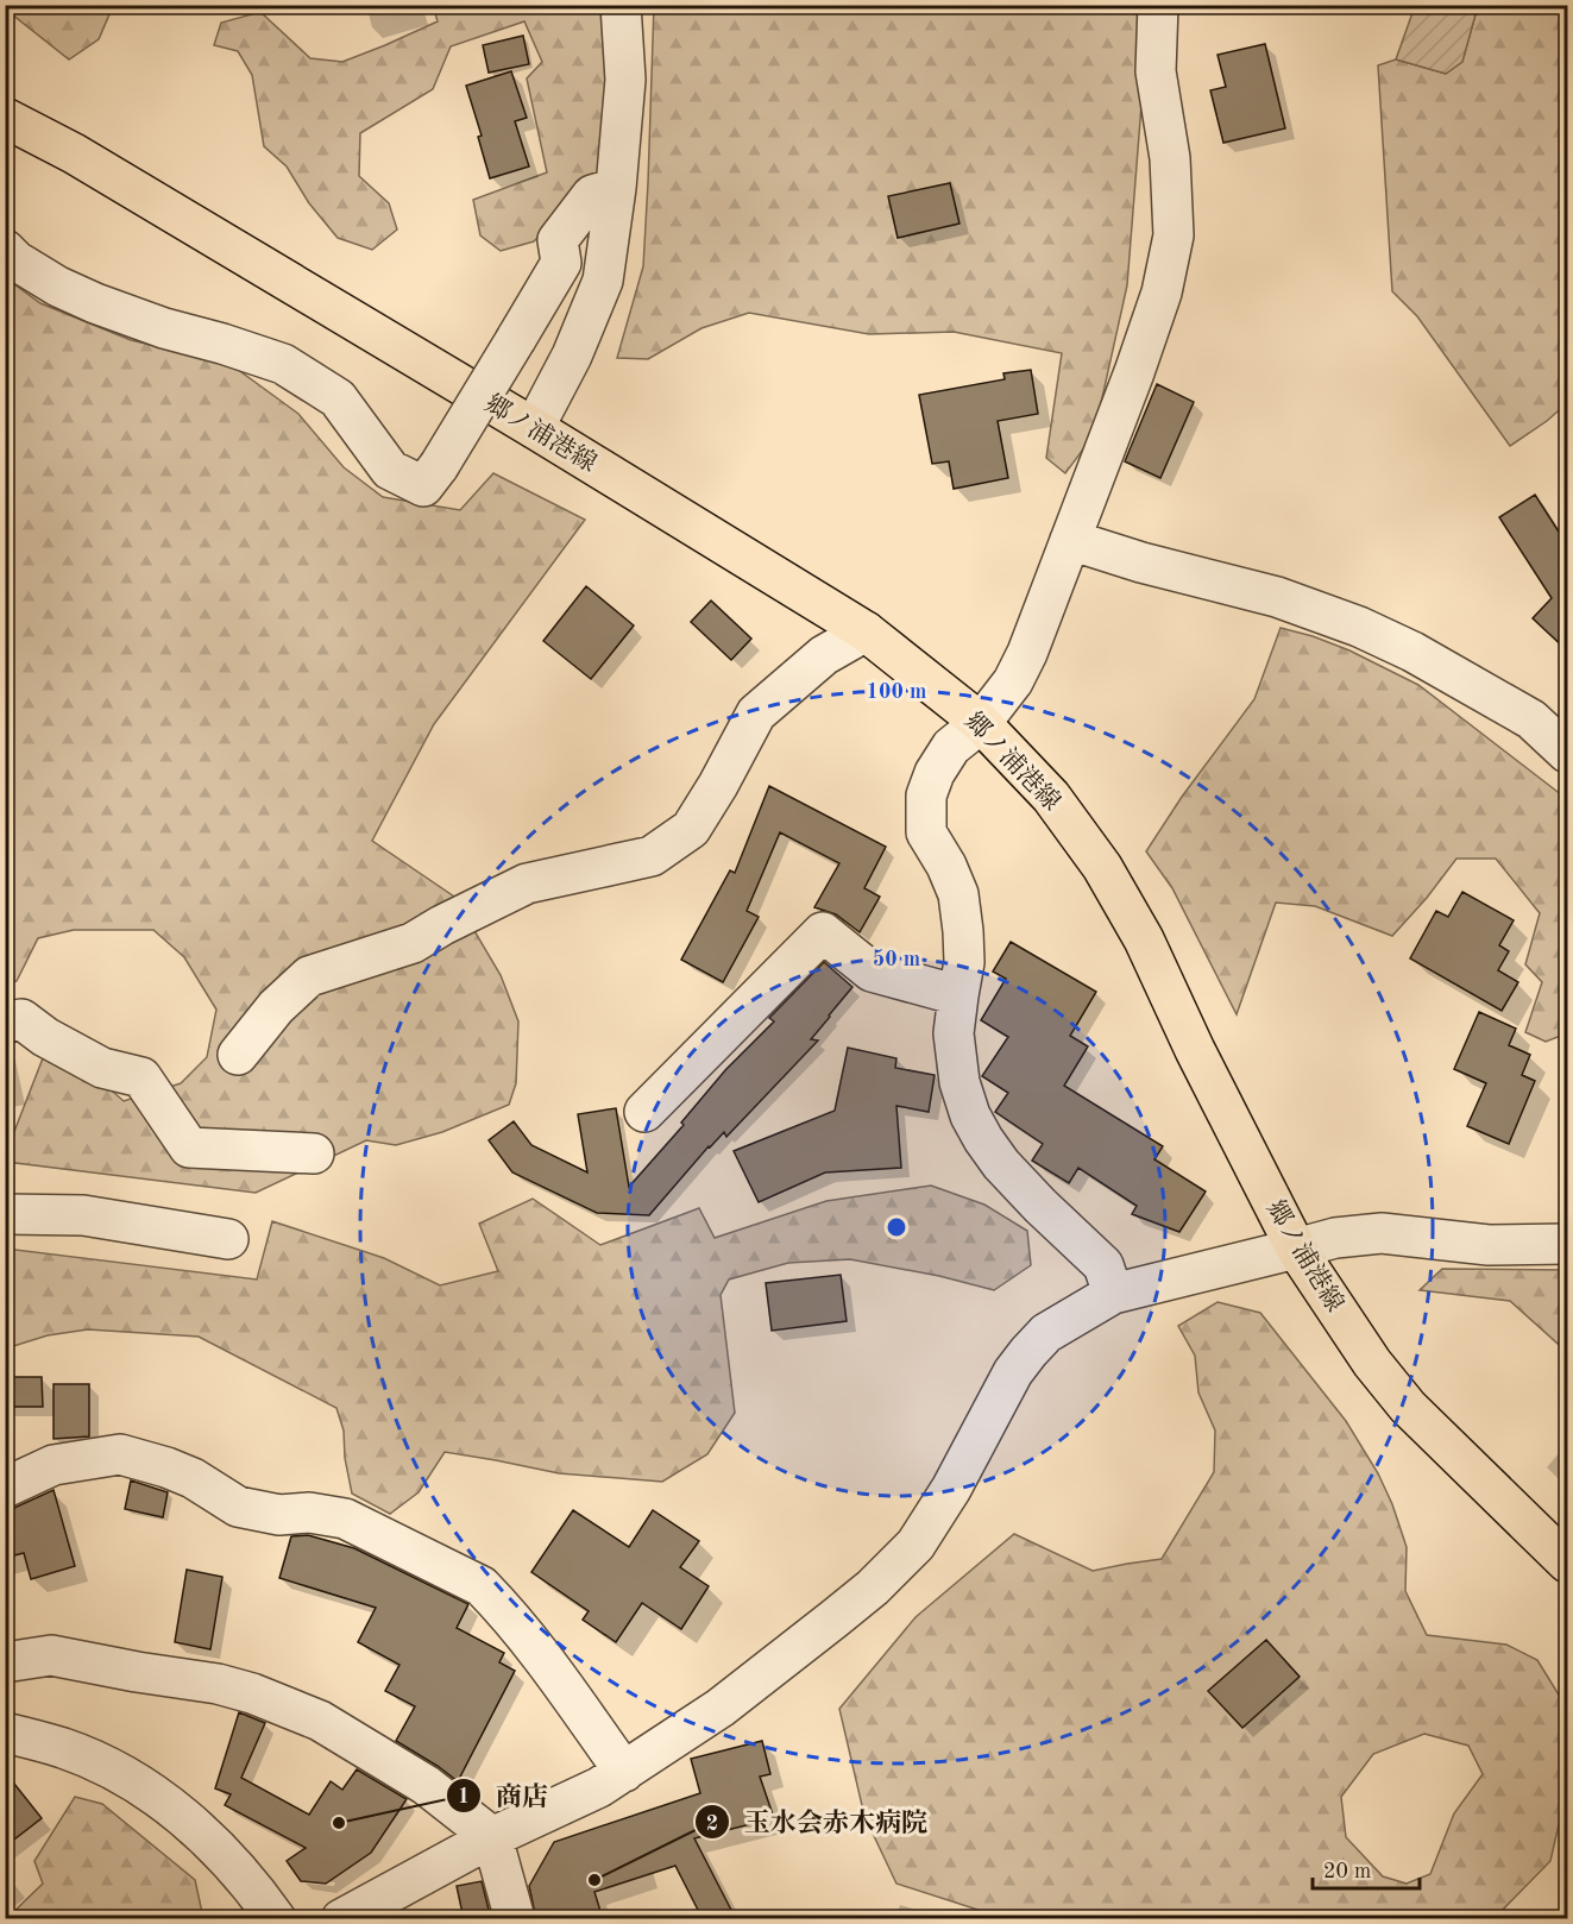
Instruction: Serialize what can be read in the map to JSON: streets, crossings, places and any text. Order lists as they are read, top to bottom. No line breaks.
{"streets":{"main road":["郷ノ浦港線"]},"places":["商店","玉水会赤木病院"],"scale_bar":"20 m","rings":["100 m","50 m"]}
